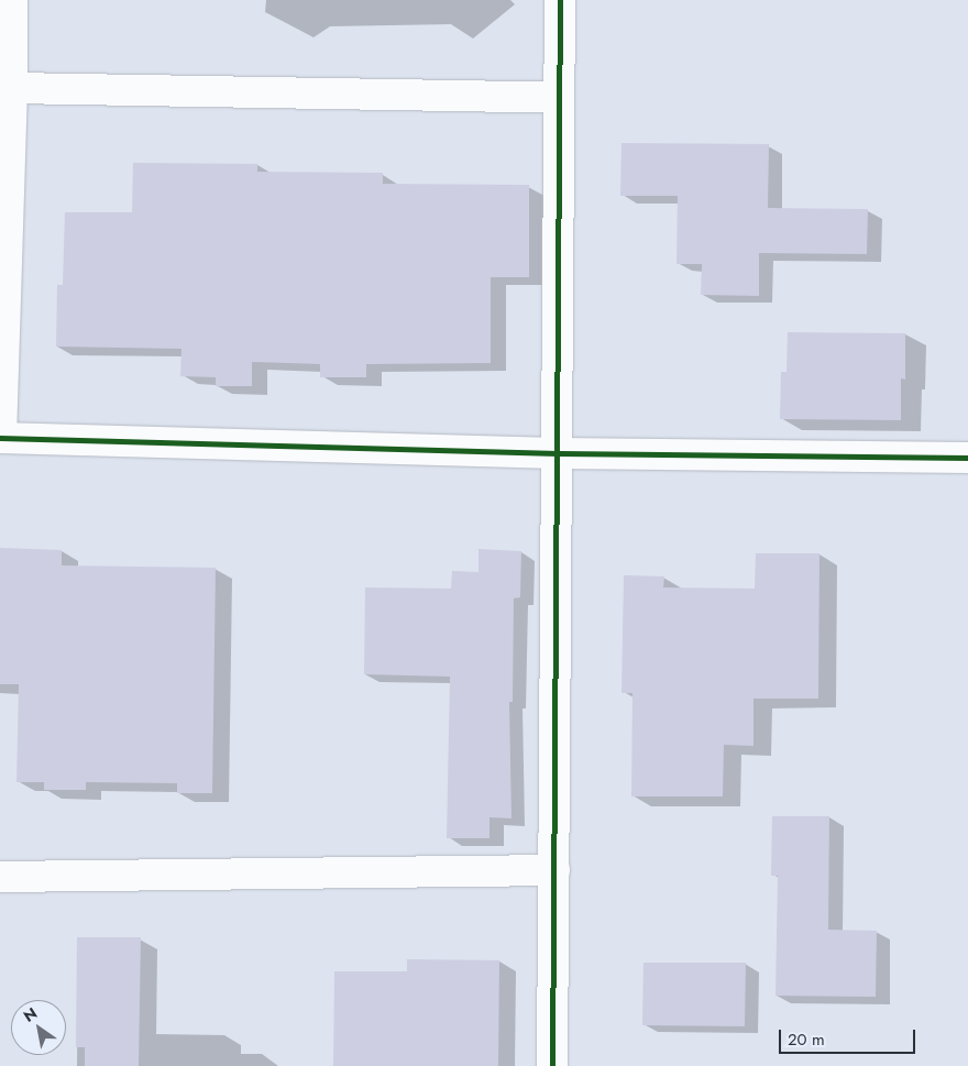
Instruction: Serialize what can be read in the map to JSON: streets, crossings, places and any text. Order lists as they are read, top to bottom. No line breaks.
{"scale_bar":"20 m","north":"top left"}
